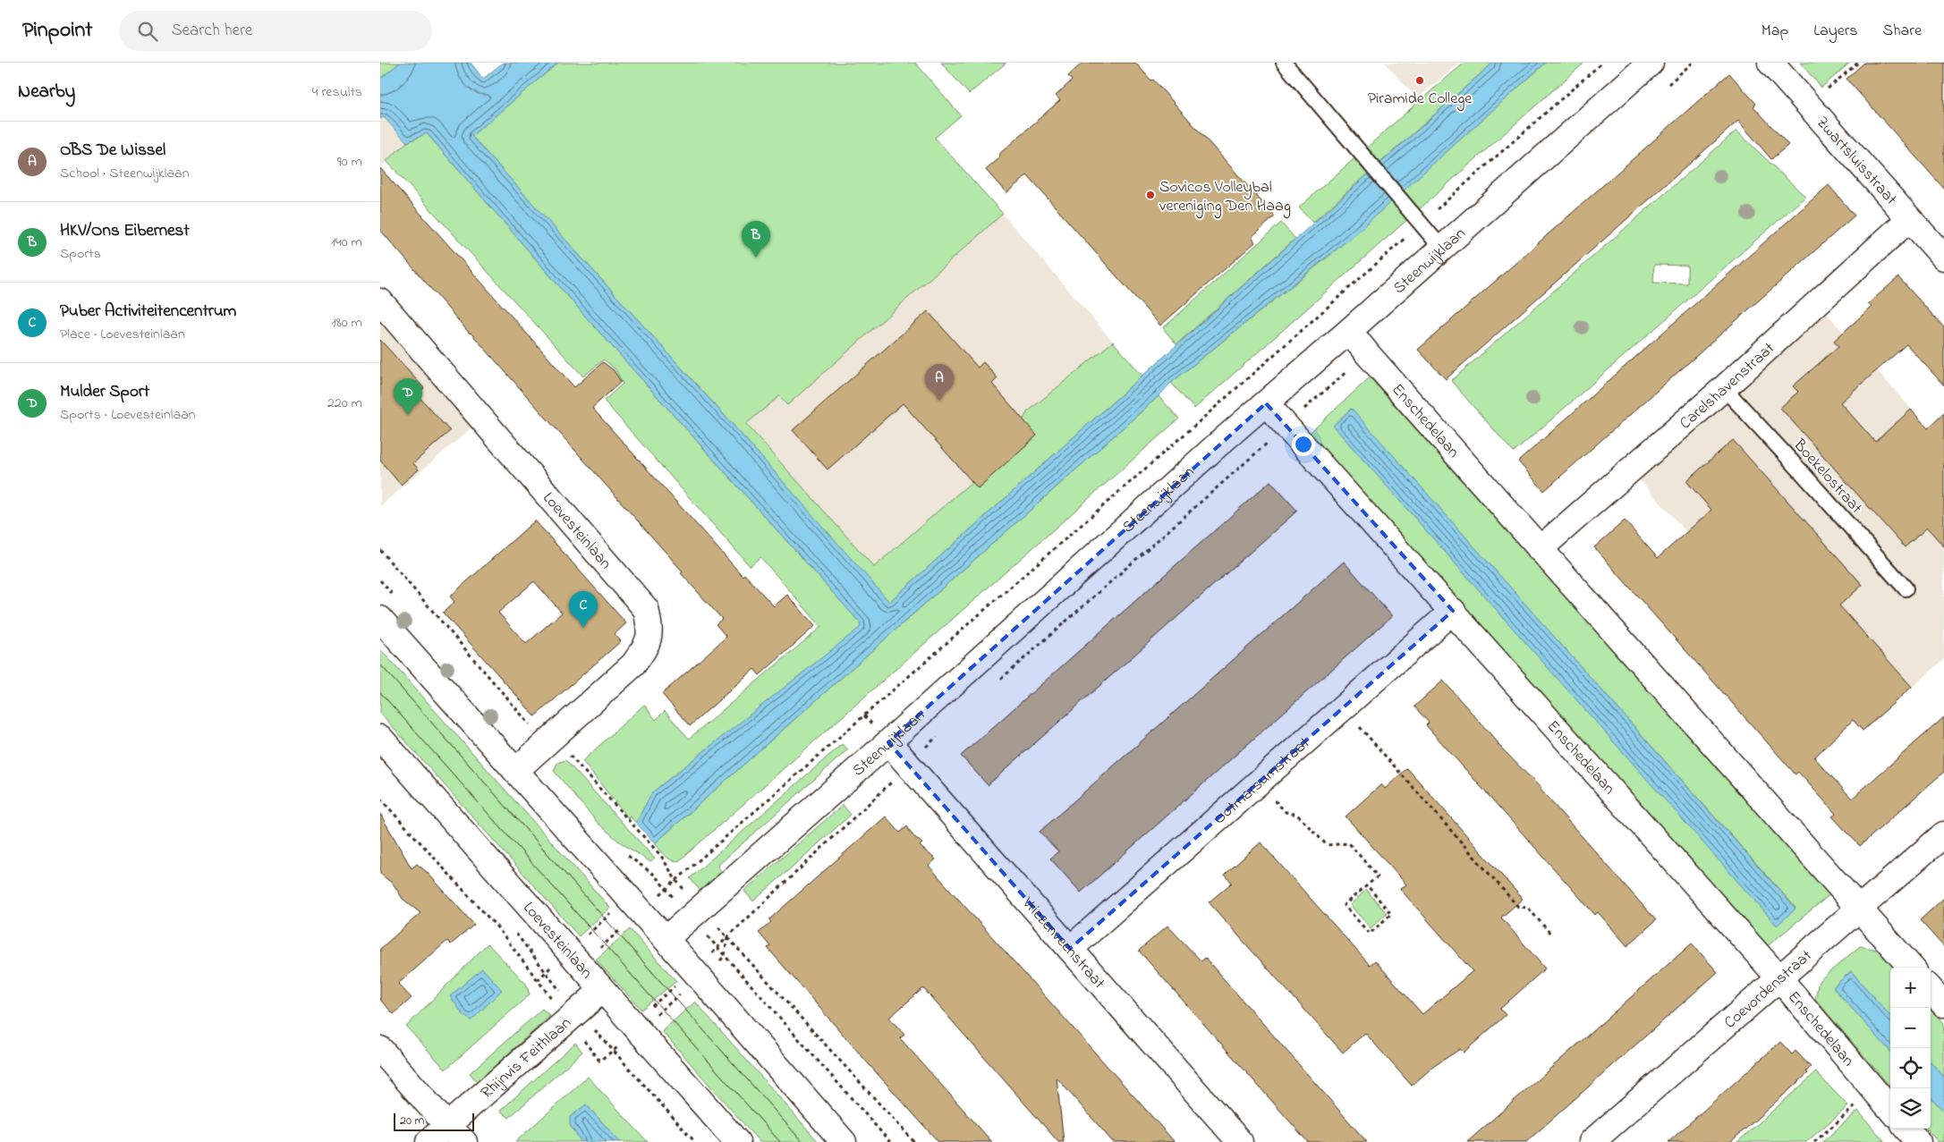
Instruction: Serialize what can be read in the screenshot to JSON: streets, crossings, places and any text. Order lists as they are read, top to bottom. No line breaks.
{"streets":{"street":["Zwartsluisstraat","Steenwijklaan","Carelshavenstraat","Enschedelaan","Loevesteinlaan","Ootmarsumstraat","Vriezenveenstraat","Coevordenstraat","Rhijnvis Feithlaan"],"lane":["Boekelostraat"]},"crossings":[["Zwartsluisstraat","Carelshavenstraat"],["Steenwijklaan","Enschedelaan"],["Steenwijklaan","Loevesteinlaan"],["Steenwijklaan","Vriezenveenstraat"],["Carelshavenstraat","Enschedelaan"],["Carelshavenstraat","Boekelostraat"],["Enschedelaan","Ootmarsumstraat"],["Enschedelaan","Coevordenstraat"],["Loevesteinlaan","Rhijnvis Feithlaan"],["Ootmarsumstraat","Vriezenveenstraat"]],"places":["Piramide College","Sovicos Volleybal vereniging Den Haag"],"scale_bar":"20 m","page":{"header":"Pinpoint","search":"Search here","nav":["Map","Layers","Share"],"heading":["Nearby","4 results"],"list":[{"mark":"A","name":"OBS De Wissel","note":"School · Steenwijklaan","value":"90 m"},{"mark":"B","name":"HKV/Ons Eibernest","note":"Sports","value":"140 m"},{"mark":"C","name":"Puber Activiteitencentrum","note":"Place · Loevesteinlaan","value":"180 m"},{"mark":"D","name":"Mulder Sport","note":"Sports · Loevesteinlaan","value":"220 m"}],"pins":["B","A","D","C"],"map_buttons":["+","−"],"scale":"20 m"}}
